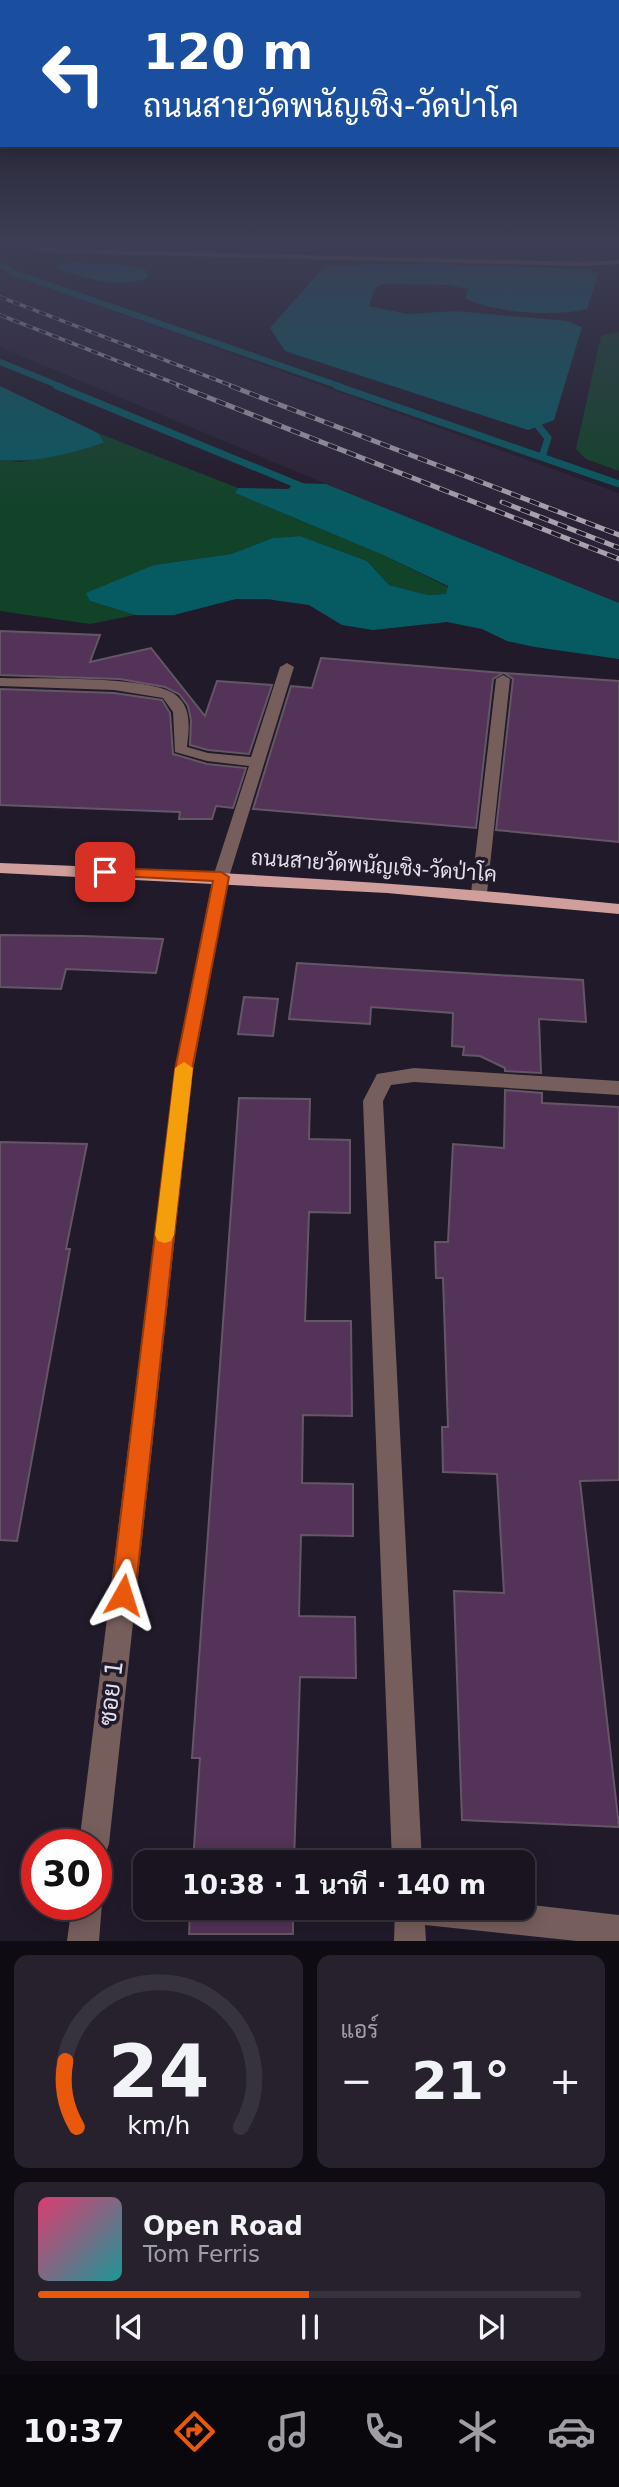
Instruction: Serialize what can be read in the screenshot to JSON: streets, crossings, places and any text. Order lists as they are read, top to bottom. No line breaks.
{"streets":{"main road":["ถนนสายวัดพนัญเชิง-วัดป่าโค"],"street":["ซอย 1"]},"crossings":[["ถนนสายวัดพนัญเชิง-วัดป่าโค","ซอย 1"]],"page":{"turn":["120 m","ถนนสายวัดพนัญเชิง-วัดป่าโค"],"limit":"30","trip":"10:38 · 1 นาที · 140 m","tile":"แอร์","heat":["−","21°","+"],"song":["Open Road","Tom Ferris"],"tabs":"10:37","gauge":["24","km/h"]}}
